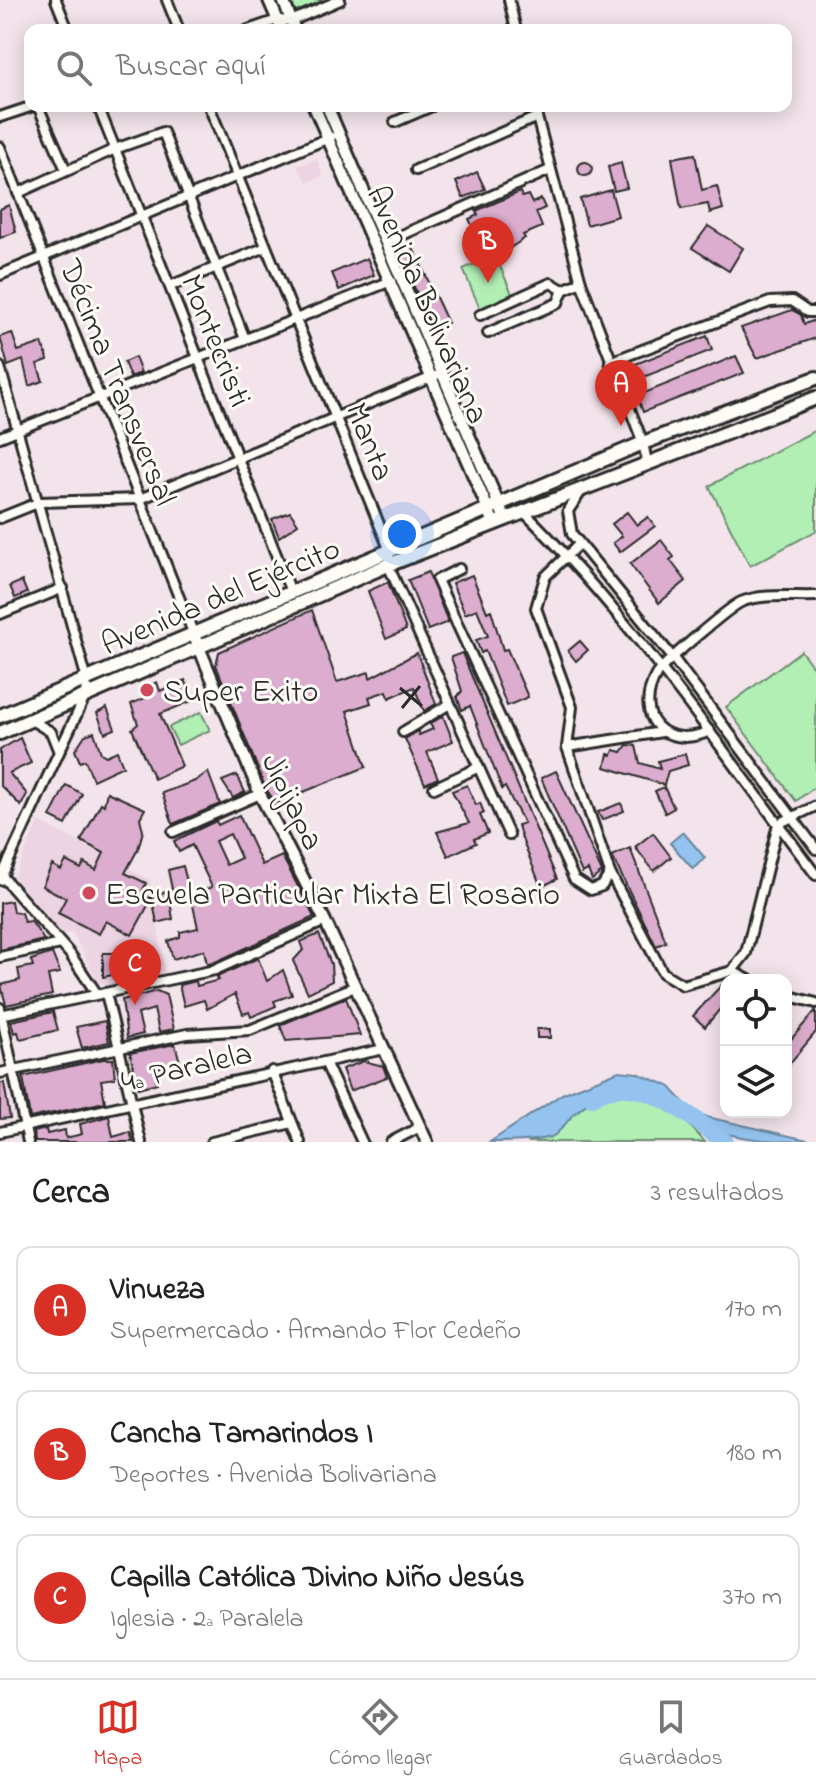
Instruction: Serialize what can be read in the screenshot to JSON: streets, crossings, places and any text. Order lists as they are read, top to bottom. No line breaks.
{"streets":{"main road":["Avenida del Ejército"],"street":["Avenida Bolivariana","Montecristi","Décima Transversal","Manta","Jipijapa","4ª Paralela"]},"crossings":[["Avenida Bolivariana","Avenida del Ejército"],["Montecristi","Avenida del Ejército"],["Décima Transversal","Avenida del Ejército"],["Décima Transversal","Jipijapa"],["Manta","Avenida del Ejército"],["Avenida del Ejército","Jipijapa"],["Jipijapa","4ª Paralela"]],"places":["Super Exito","Escuela Particular Mixta El Rosario"],"page":{"search":"Buscar aquí","pins":["B","A","C"],"heading":["Cerca","3 resultados"],"list":[{"mark":"A","name":"Vinueza","note":"Supermercado · Armando Flor Cedeño","value":"170 m"},{"mark":"B","name":"Cancha Tamarindos I","note":"Deportes · Avenida Bolivariana","value":"180 m"},{"mark":"C","name":"Capilla Católica Divino Niño Jesús","note":"Iglesia · 2ª Paralela","value":"370 m"}],"nav":["Mapa","Cómo llegar","Guardados"]}}
